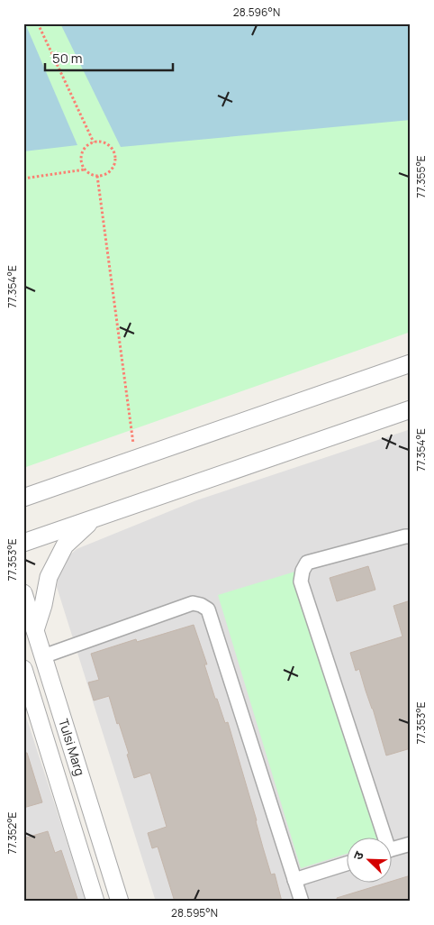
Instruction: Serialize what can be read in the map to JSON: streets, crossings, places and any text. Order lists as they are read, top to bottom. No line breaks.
{"streets":{"street":["Tulsi Marg"]},"scale_bar":"50 m","north":"top left","coordinates":["28.596°N","77.355°E","77.354°E","77.353°E","77.352°E","28.595°N"]}
